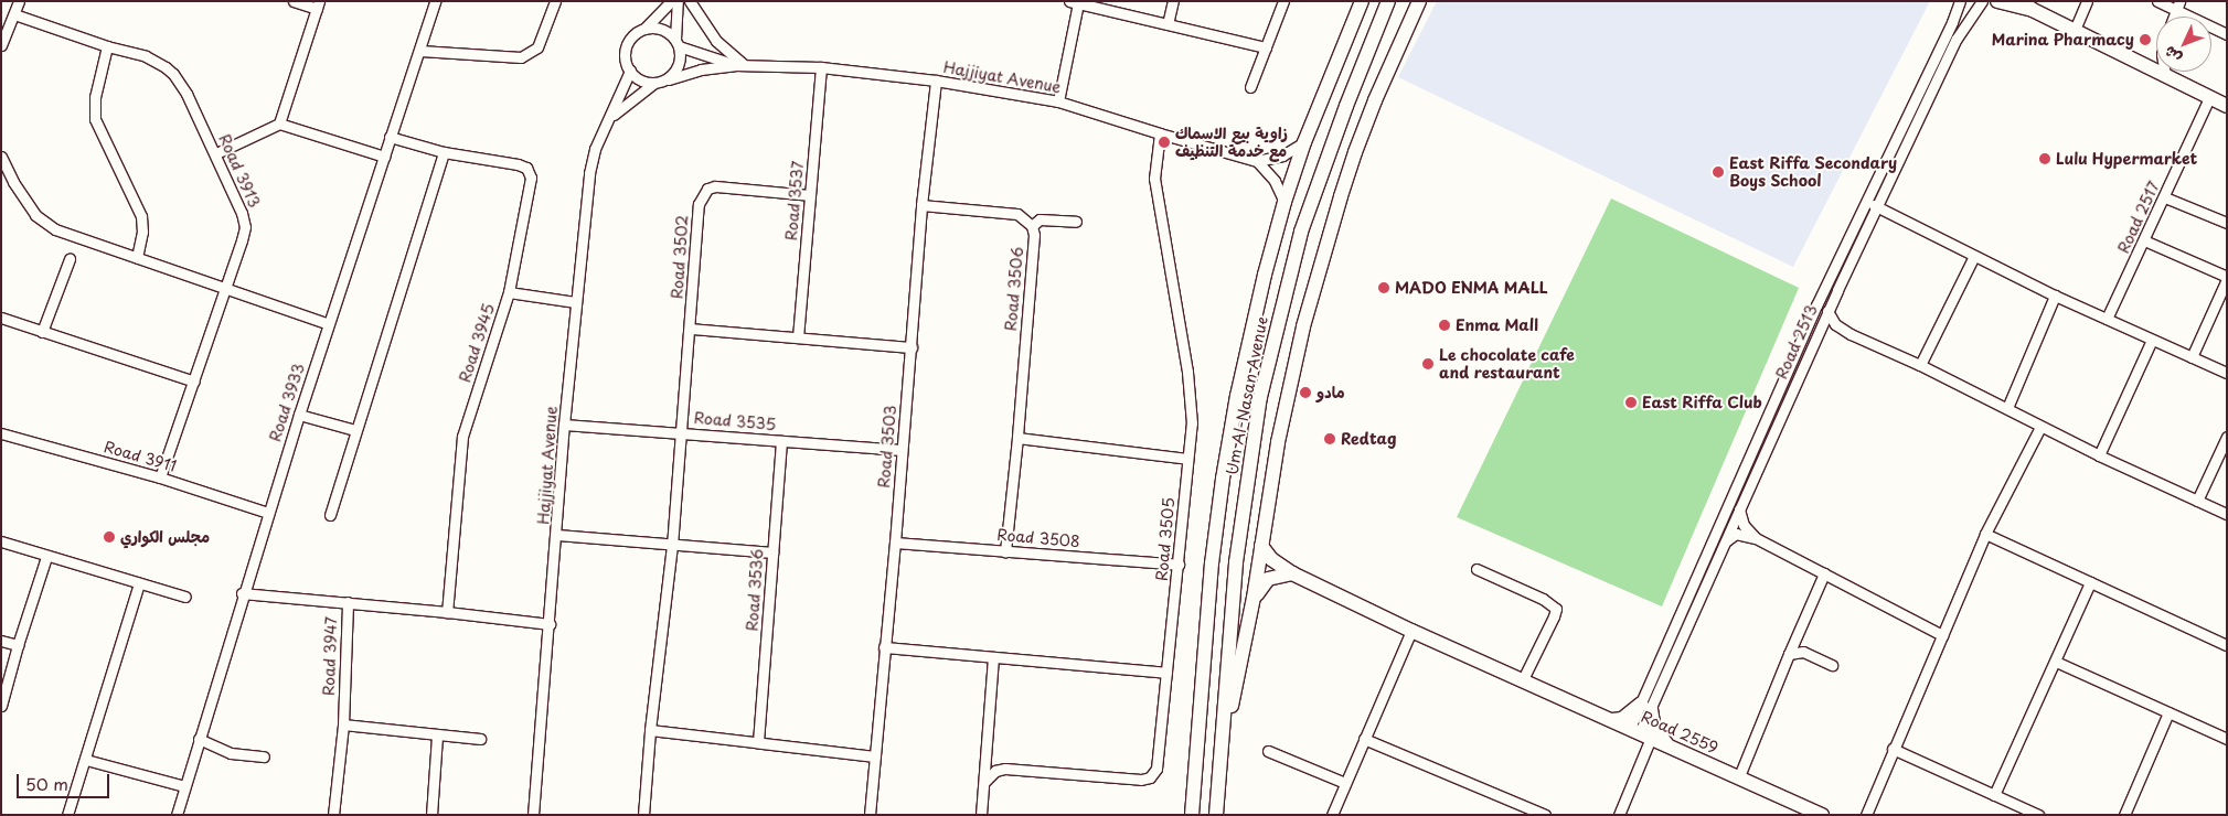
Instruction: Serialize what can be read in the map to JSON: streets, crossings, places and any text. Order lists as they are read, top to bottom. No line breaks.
{"streets":{"street":["Hajjiyat Avenue","Road 3913","Road 3537","Road 2517","Road 3502","Road 3506","Road 2513","Road 3945","Um Al-Nasan Avenue","Road 3933","Road 3535","Road 3503","Road 3911","Road 3508","Road 3505","Road 3536","Road 3947","Road 2559"]},"crossings":[["Hajjiyat Avenue","Road 3537"],["Hajjiyat Avenue","Um Al-Nasan Avenue"],["Hajjiyat Avenue","Road 3535"],["Hajjiyat Avenue","Road 3503"],["Hajjiyat Avenue","Road 3505"],["Hajjiyat Avenue","Road 3947"],["Road 3913","Road 3911"],["Road 3537","Road 3502"],["Road 3502","Road 3535"],["Road 3506","Road 3503"],["Road 3506","Road 3508"],["Road 2513","Road 2559"],["Road 3945","Road 3933"],["Road 3945","Road 3947"],["Road 3933","Road 3911"],["Road 3535","Road 3503"],["Road 3535","Road 3536"],["Road 3503","Road 3508"],["Road 3508","Road 3505"]],"places":["Marina Pharmacy","زاوية بيع الاسماك مع خدمة التنظيف","Lulu Hypermarket","East Riffa Secondary Boys School","MADO ENMA MALL","Enma Mall","Le chocolate cafe and restaurant","مادو","East Riffa Club","Redtag","مجلس الكواري"],"scale_bar":"50 m","north":"bottom left"}
